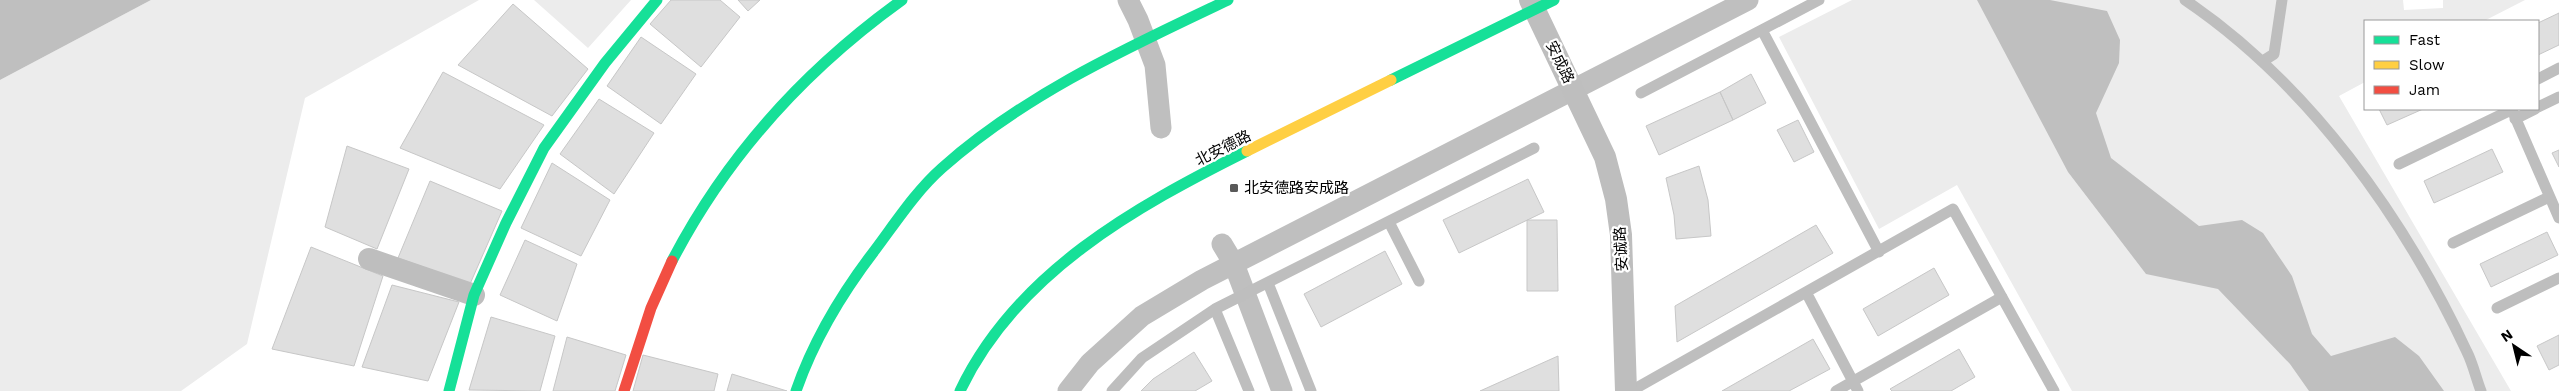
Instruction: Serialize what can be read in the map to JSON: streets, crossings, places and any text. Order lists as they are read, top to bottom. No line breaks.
{"streets":{"street":["安成路","北安德路","安诚路"]},"crossings":[["安成路","北安德路"],["安成路","安诚路"]],"places":{"transit":["北安德路安成路"]},"legend":["Fast","Slow","Jam"],"north":"top left"}
